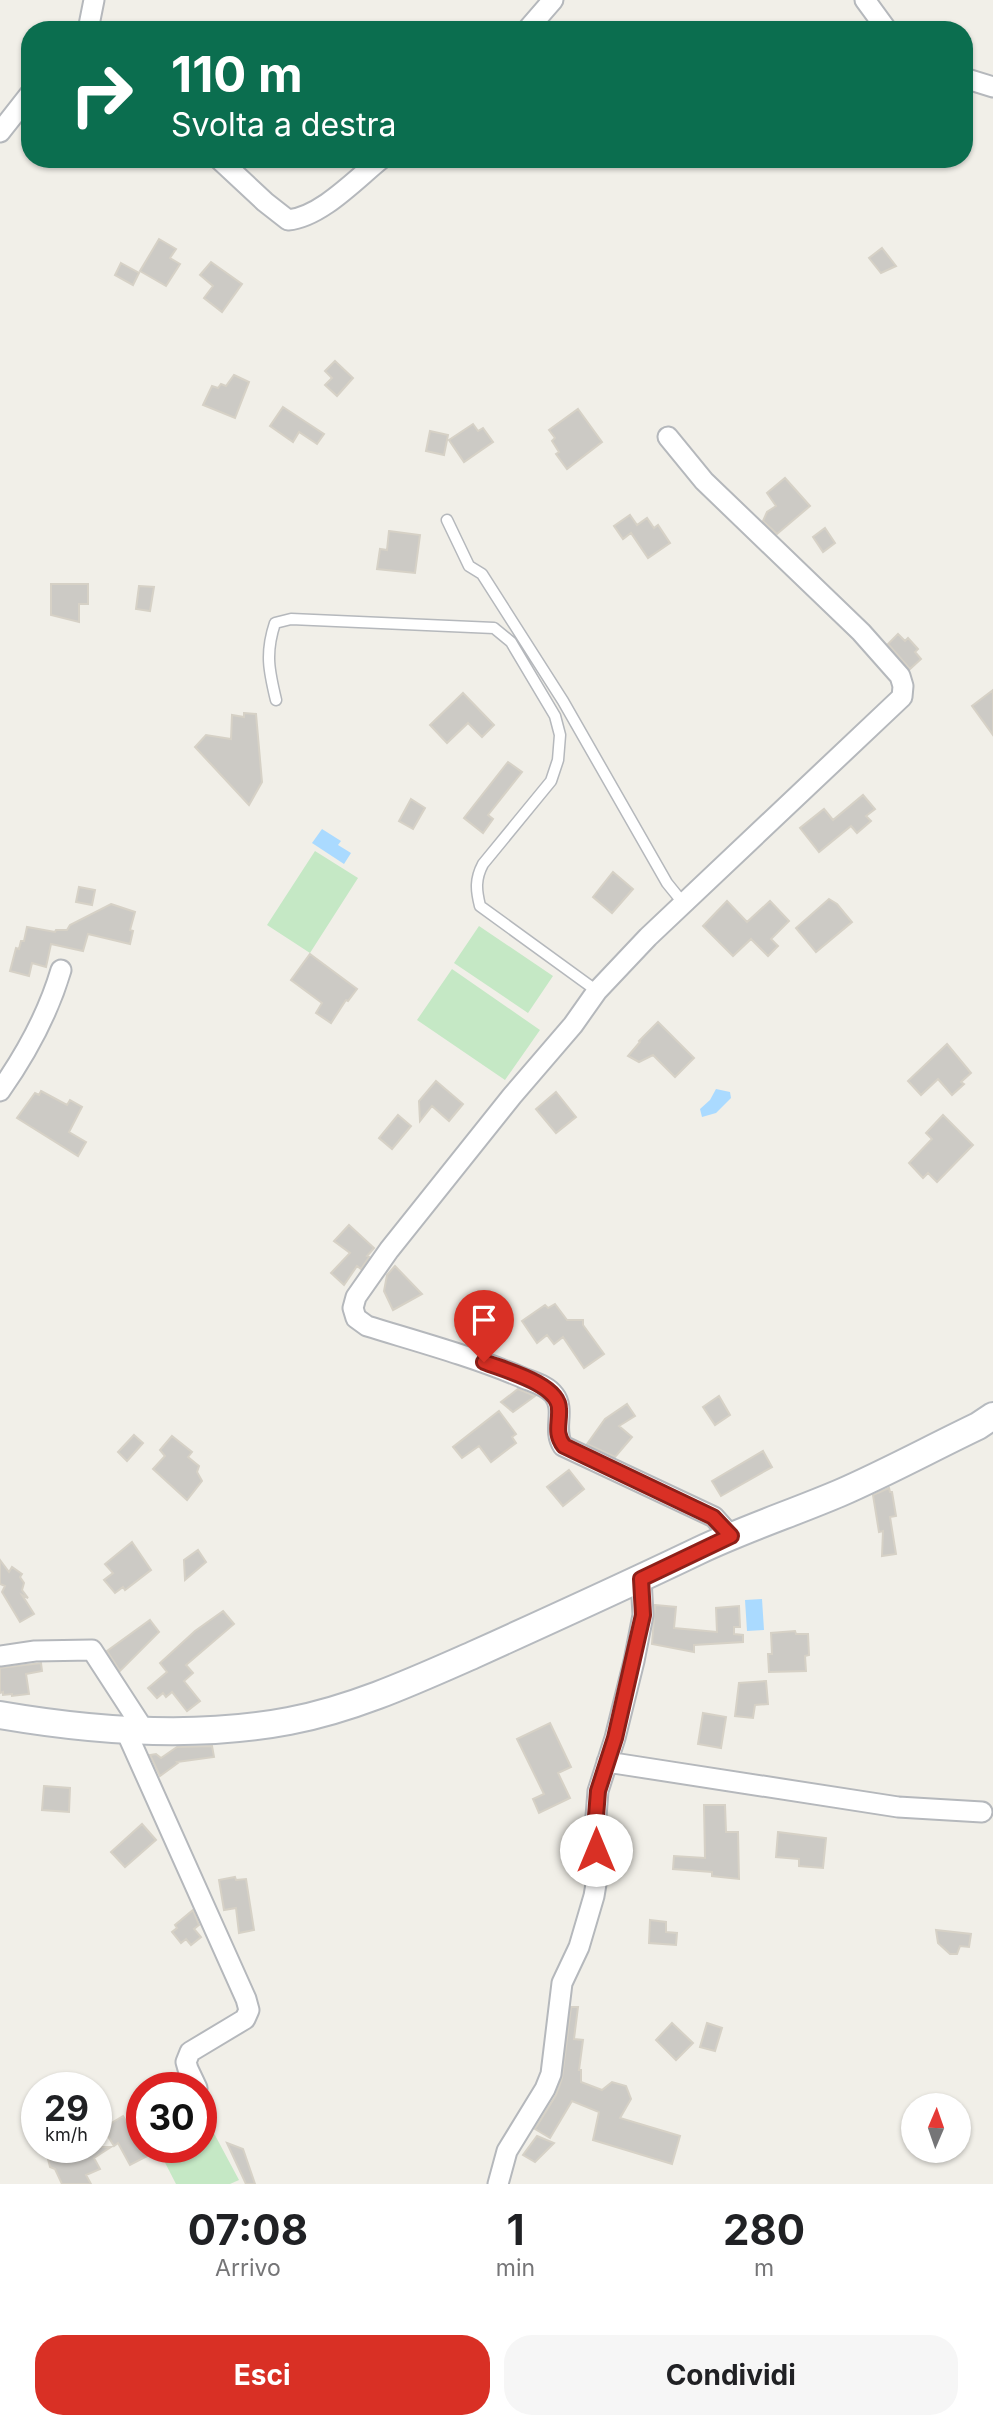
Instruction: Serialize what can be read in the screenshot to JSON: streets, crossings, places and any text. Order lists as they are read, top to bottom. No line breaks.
{"north":"top","page":{"turn":["110 m","Svolta a destra"],"speed":"29 km/h","limit":"30","eta":["07:08","Arrivo","1","min","280","m"],"buttons":["Esci","Condividi"]}}
